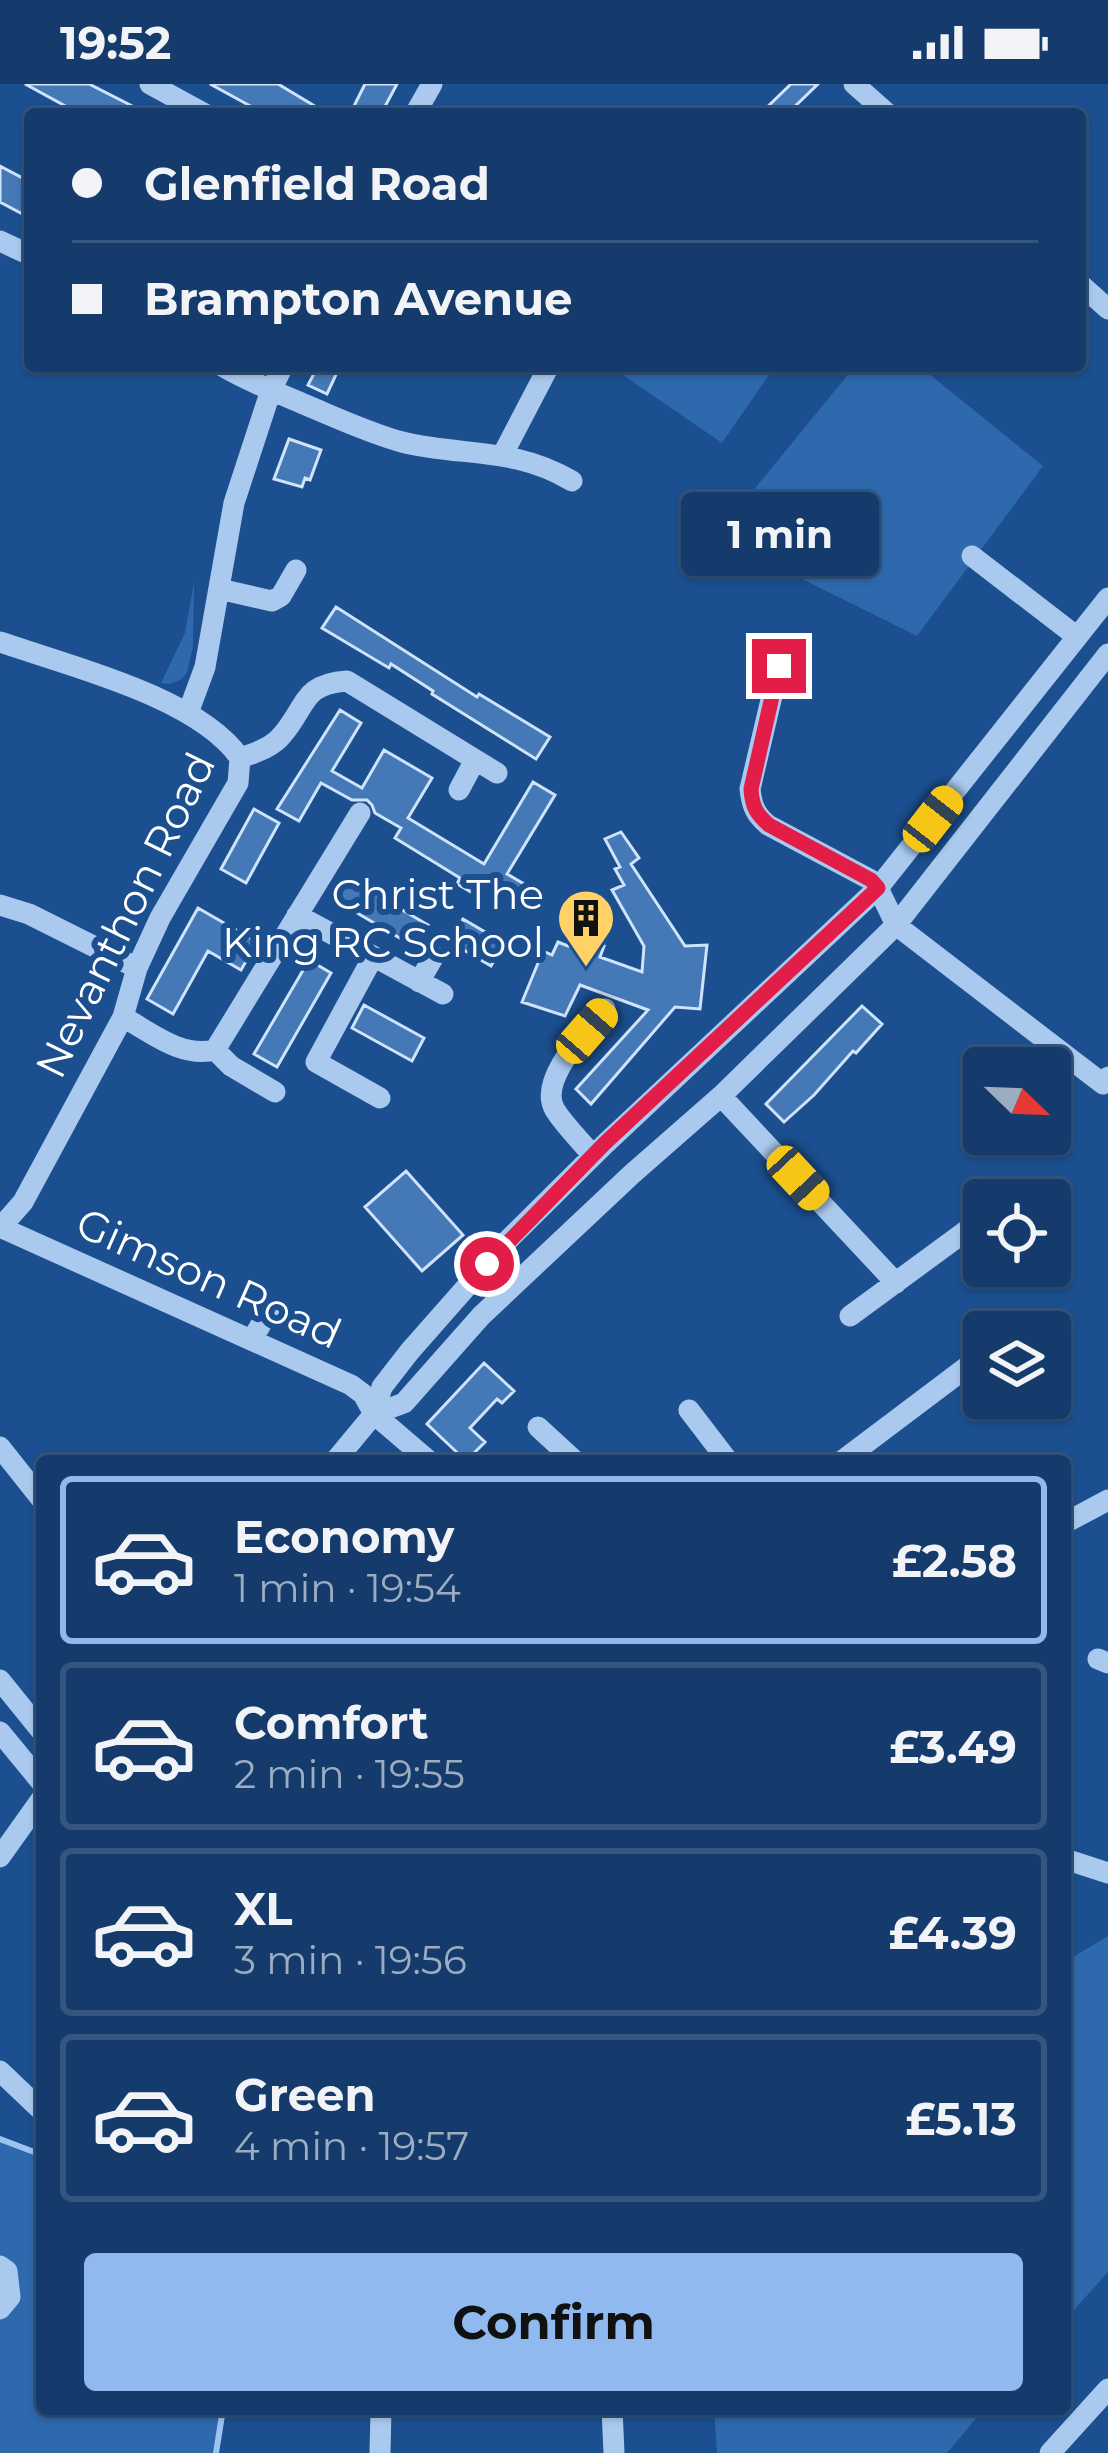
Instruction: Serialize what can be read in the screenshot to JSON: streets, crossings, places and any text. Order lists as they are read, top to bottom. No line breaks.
{"streets":{"street":["Nevanthon Road","Gimson Road"]},"crossings":[["Nevanthon Road","Gimson Road"]],"places":{"building":["Christ The King RC School"]},"north":"bottom right","page":{"status":"19:52","banner":["Glenfield Road","Brampton Avenue"],"bubble":"1 min","list":[{"name":"Economy","note":"1 min · 19:54","value":"£2.58"},{"name":"Comfort","note":"2 min · 19:55","value":"£3.49"},{"name":"XL","note":"3 min · 19:56","value":"£4.39"},{"name":"Green","note":"4 min · 19:57","value":"£5.13"}],"buttons":"Confirm"}}
